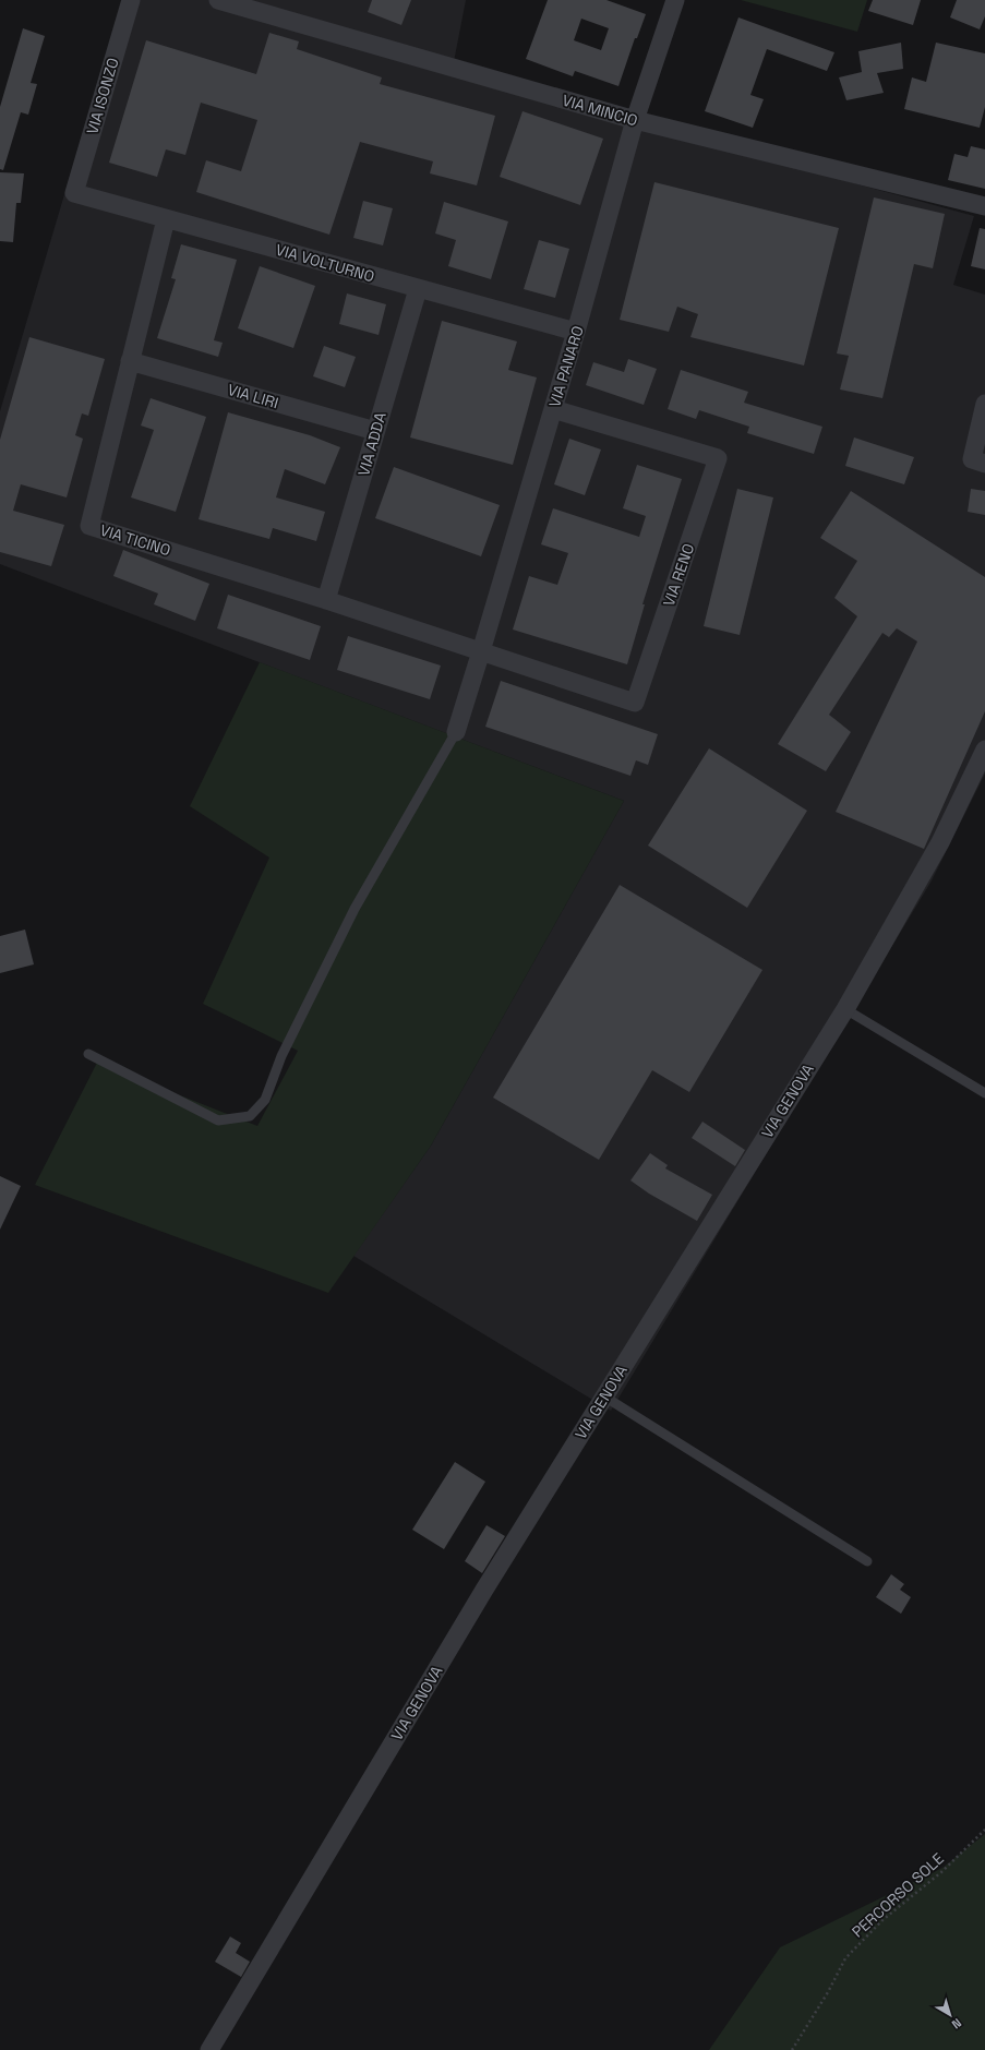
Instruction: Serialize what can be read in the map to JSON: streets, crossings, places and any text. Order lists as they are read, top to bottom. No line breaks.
{"streets":{"street":["VIA ISONZO","VIA MINCIO","VIA VOLTURNO","VIA PANARO","VIA LIRI","VIA ADDA","VIA TICINO","VIA RENO","VIA GENOVA"],"path":["PERCORSO SOLE"]},"crossings":[["VIA ISONZO","VIA VOLTURNO"],["VIA MINCIO","VIA PANARO"],["VIA VOLTURNO","VIA PANARO"],["VIA VOLTURNO","VIA ADDA"],["VIA VOLTURNO","VIA TICINO"],["VIA PANARO","VIA TICINO"],["VIA PANARO","VIA RENO"],["VIA LIRI","VIA ADDA"],["VIA LIRI","VIA TICINO"],["VIA ADDA","VIA TICINO"],["VIA TICINO","VIA RENO"]],"north":"bottom right"}
